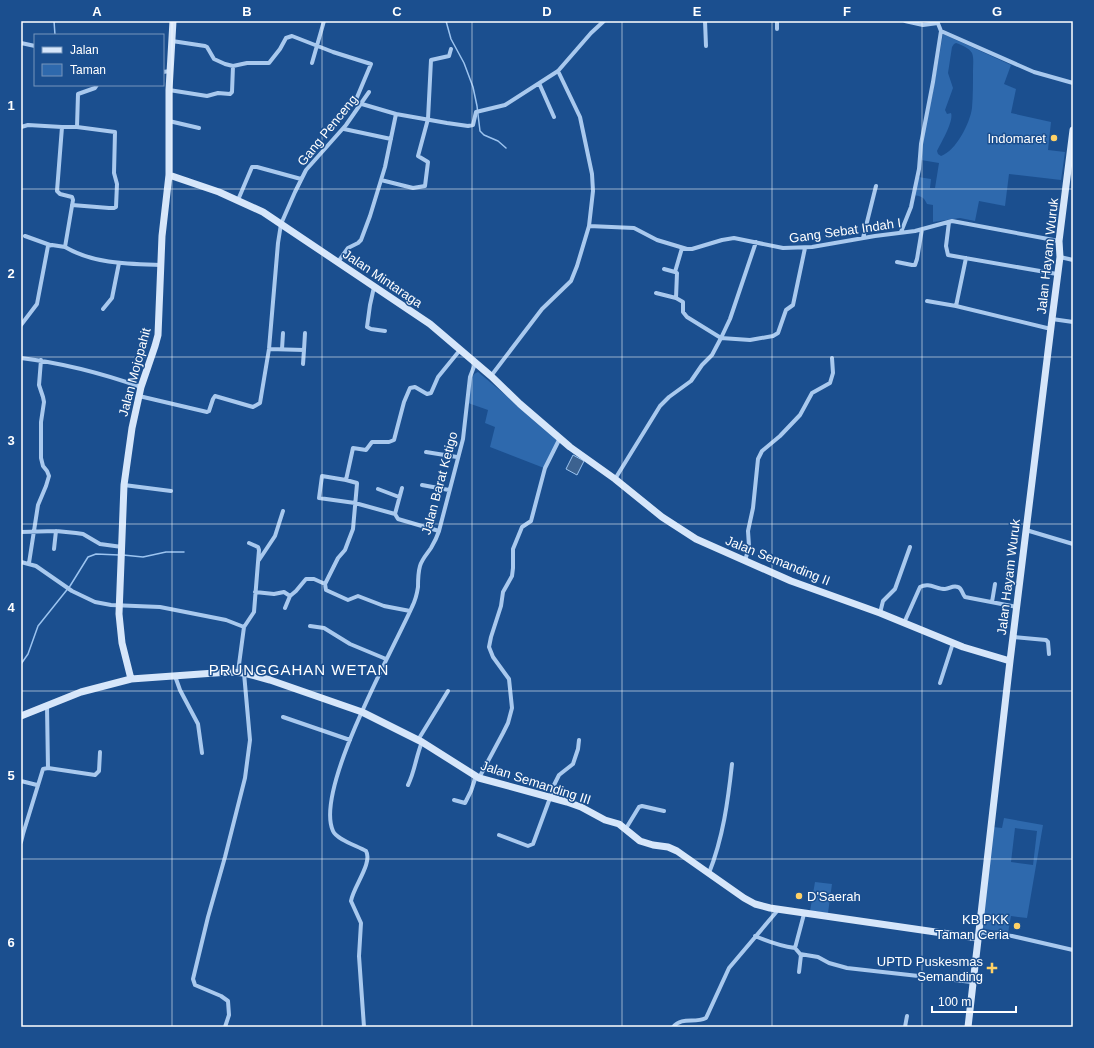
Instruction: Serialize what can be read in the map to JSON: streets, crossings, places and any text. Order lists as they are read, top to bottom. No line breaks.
{"streets":{"street":["Gang Penceng","Gang Sebat Indah I","Jalan Hayam Wuruk","Jalan Mintaraga","Jalan Mojopahit","Jalan Barat Ketigo","Jalan Semanding II","Jalan Semanding III"]},"crossings":[["Gang Penceng","Jalan Mintaraga"],["Gang Penceng","Jalan Mojopahit"],["Gang Sebat Indah I","Jalan Hayam Wuruk"],["Jalan Hayam Wuruk","Jalan Semanding II"],["Jalan Hayam Wuruk","Jalan Semanding III"],["Jalan Mintaraga","Jalan Mojopahit"],["Jalan Mintaraga","Jalan Barat Ketigo"],["Jalan Mintaraga","Jalan Semanding II"],["Jalan Mojopahit","Jalan Semanding III"],["Jalan Barat Ketigo","Jalan Semanding III"]],"districts":["PRUNGGAHAN WETAN"],"places":{"other":["Indomaret","D'Saerah","KB PKK Taman Ceria"],"health":["UPTD Puskesmas Semanding"]},"legend":["Jalan","Taman"],"scale_bar":"100 m","grid":{"columns":["A","B","C","D","E","F","G"],"rows":["1","2","3","4","5","6"]}}
